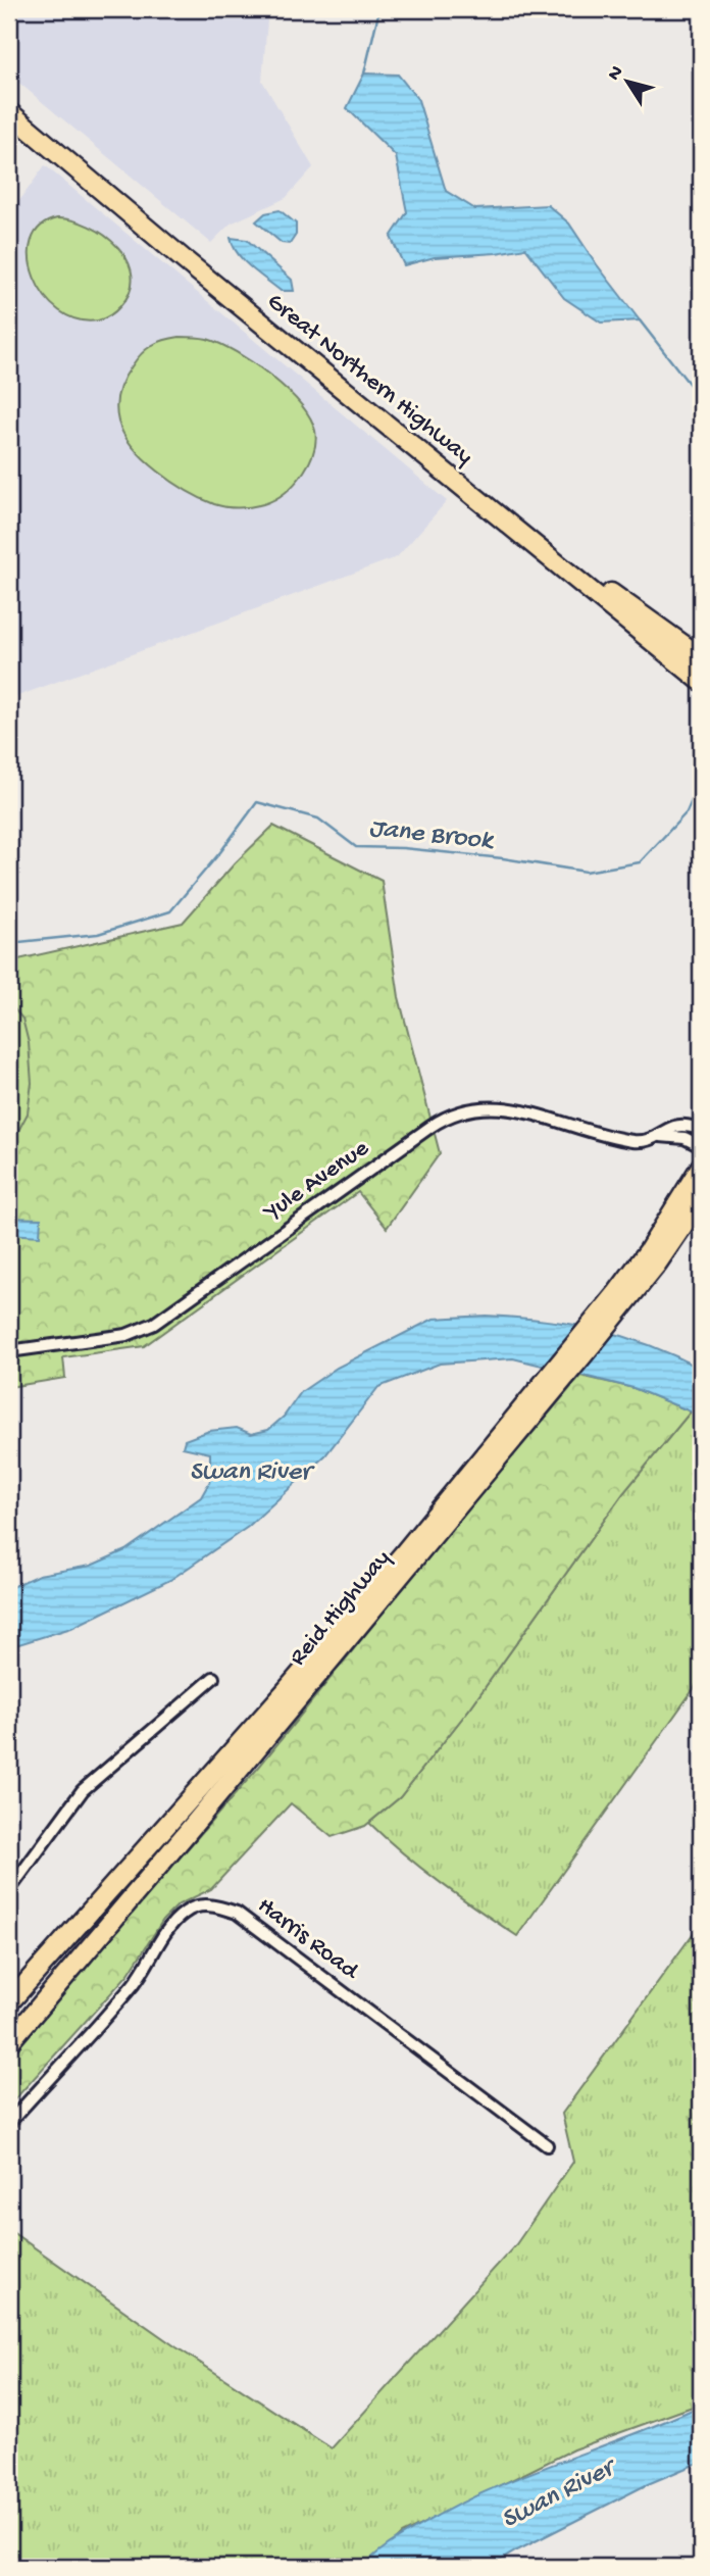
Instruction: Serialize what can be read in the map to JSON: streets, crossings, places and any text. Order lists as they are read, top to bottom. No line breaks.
{"streets":{"highway":["Great Northern Highway","Reid Highway"],"street":["Yule Avenue","Harris Road"]},"water":["Jane Brook","Swan River"],"north":"top left"}
